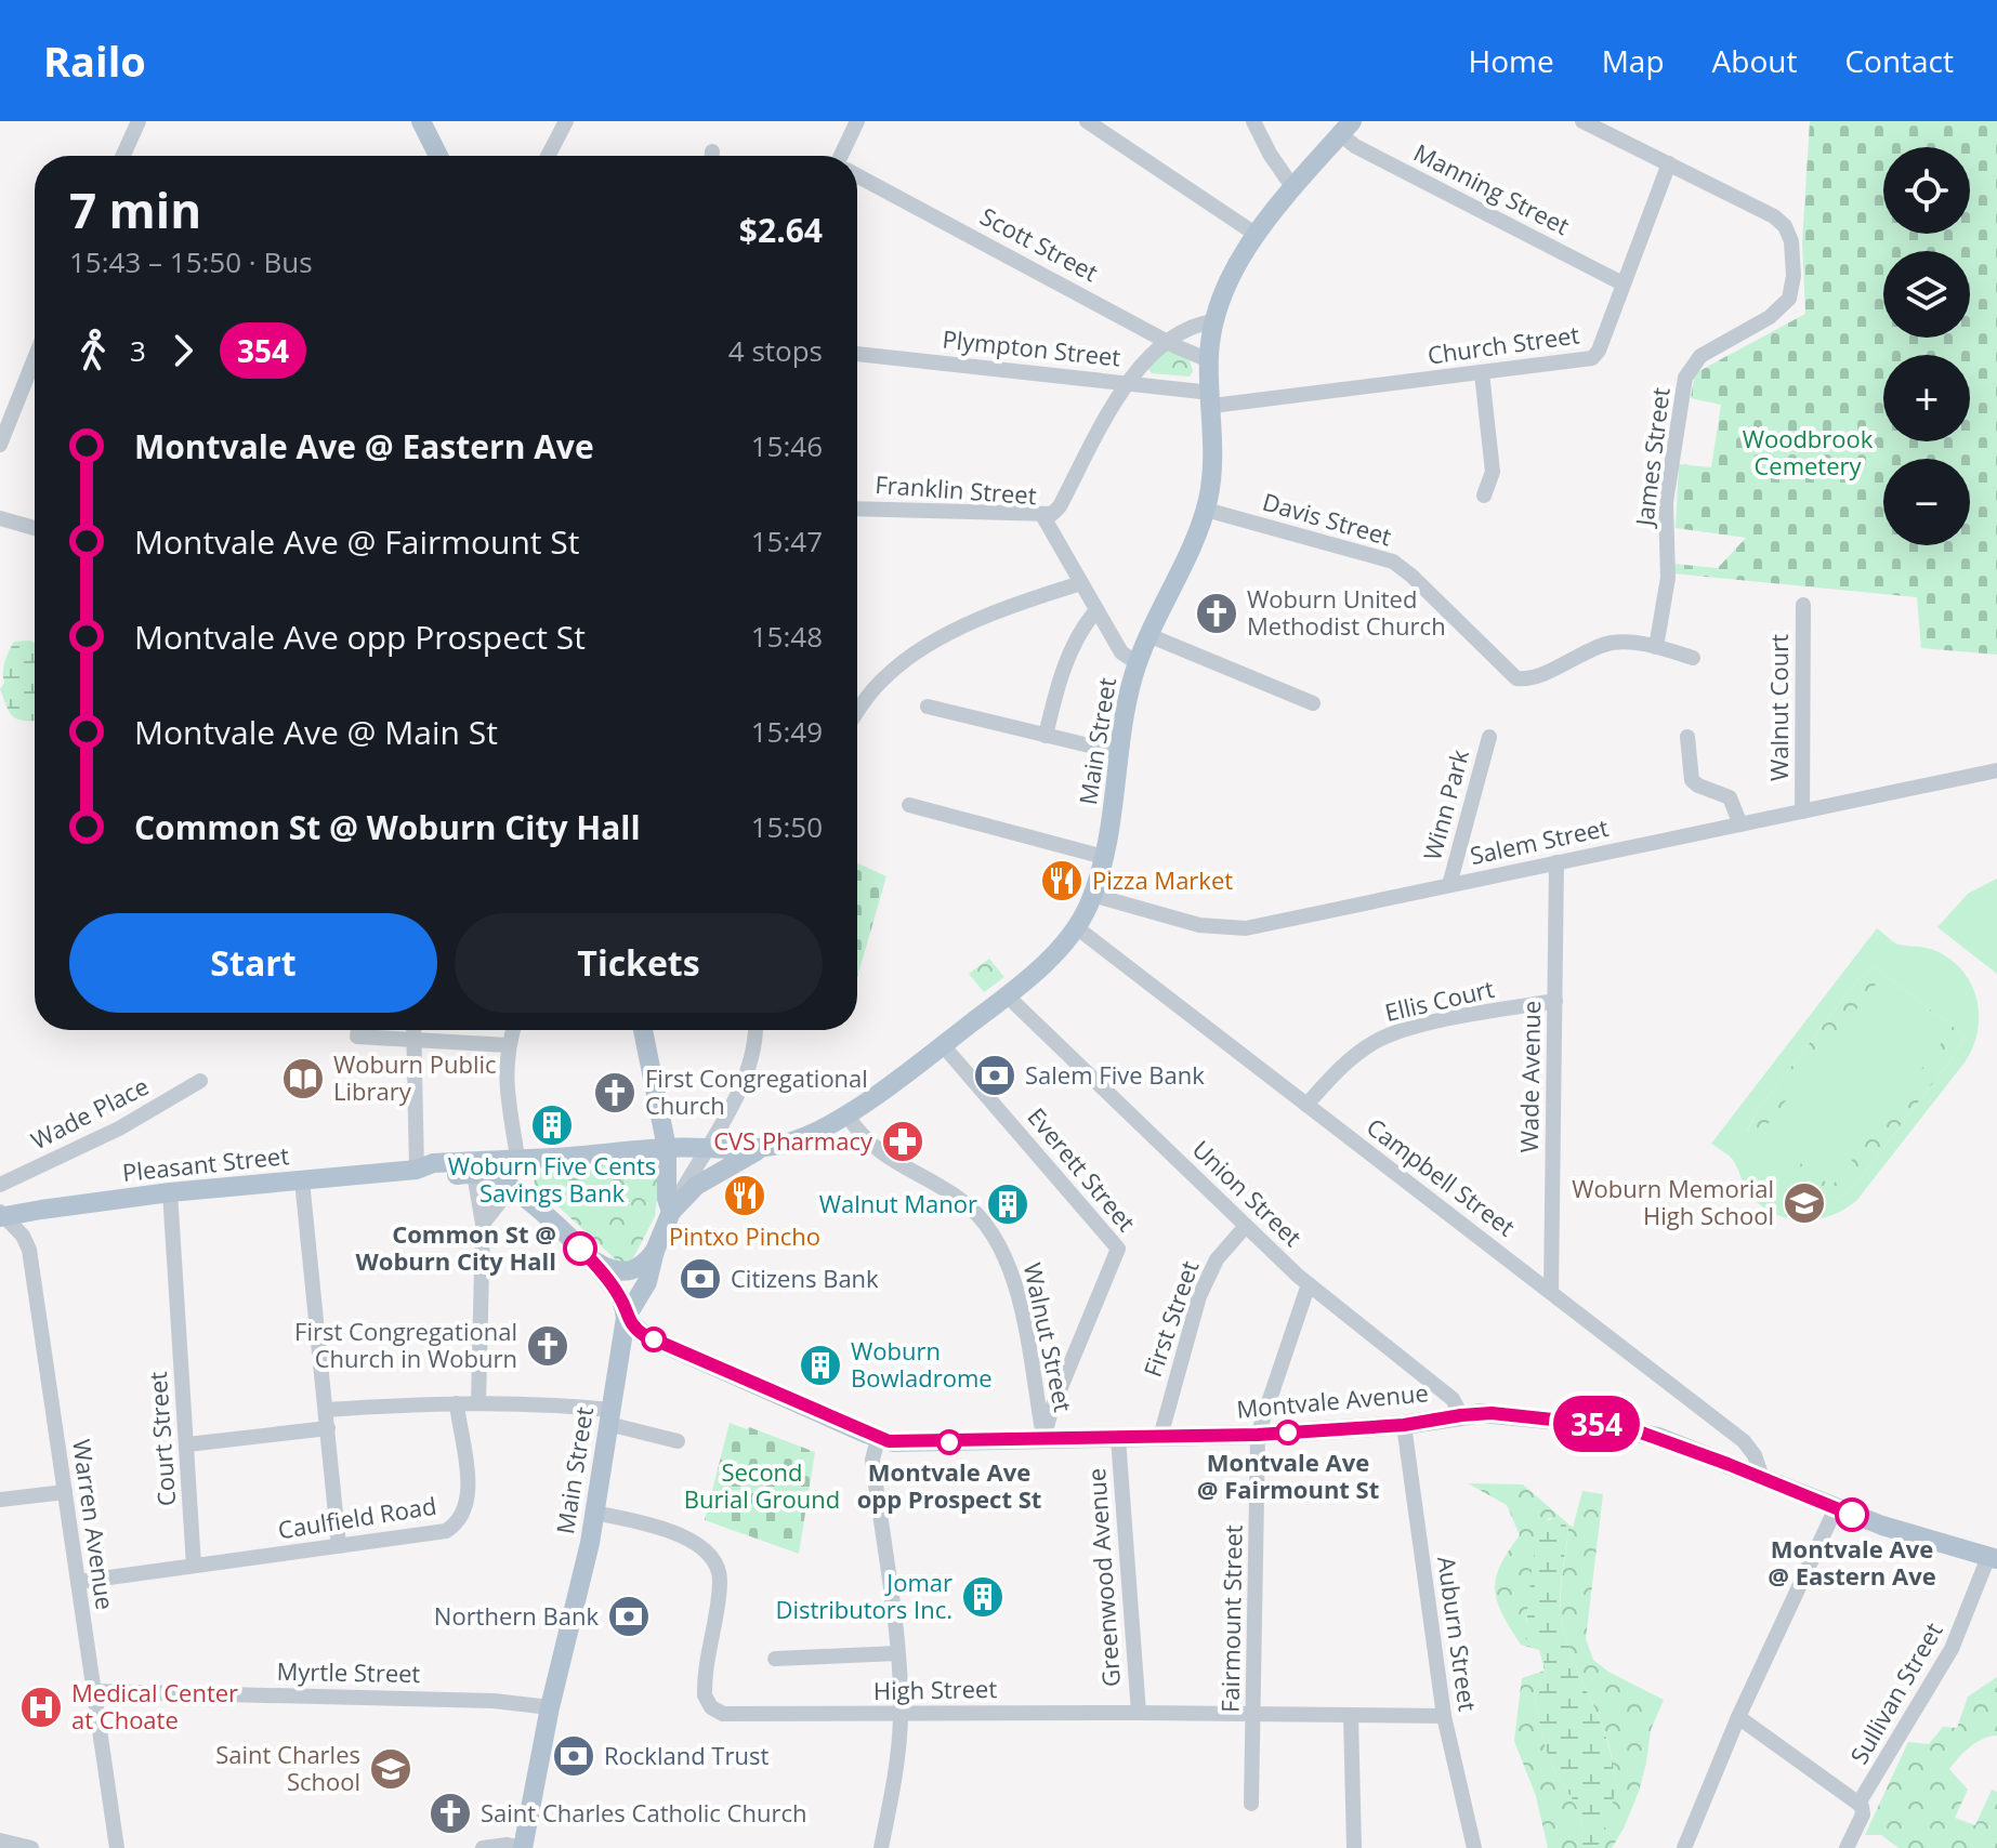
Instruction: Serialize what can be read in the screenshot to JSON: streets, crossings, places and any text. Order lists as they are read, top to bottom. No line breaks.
{"streets":{"main road":["Main Street","Pleasant Street","Montvale Avenue"],"street":["Manning Street","Scott Street","Church Street","Plympton Street","James Street","Franklin Street","Davis Street","Walnut Court","Winn Park","Salem Street","Ellis Court","Wade Avenue","Wade Place","Everett Street","Campbell Street","Union Street","First Street","Walnut Street","Court Street","Caulfield Road","Warren Avenue","Greenwood Avenue","Fairmount Street","Auburn Street","Myrtle Street","High Street","Sullivan Street"]},"crossings":[["Manning Street","Church Street"],["Manning Street","Main Street"],["Scott Street","Main Street"],["Church Street","Plympton Street"],["Church Street","James Street"],["Church Street","Main Street"],["Plympton Street","Main Street"],["James Street","Davis Street"],["Franklin Street","Main Street"],["Davis Street","Main Street"],["Walnut Court","Salem Street"],["Main Street","Salem Street"],["Main Street","Pleasant Street"],["Main Street","Everett Street"],["Main Street","Campbell Street"],["Main Street","Union Street"],["Main Street","Walnut Street"],["Main Street","Montvale Avenue"],["Main Street","Myrtle Street"],["Main Street","High Street"],["Winn Park","Salem Street"],["Salem Street","Wade Avenue"],["Ellis Court","Wade Avenue"],["Ellis Court","Campbell Street"],["Wade Avenue","Campbell Street"],["Pleasant Street","Court Street"],["Pleasant Street","Warren Avenue"],["Everett Street","Walnut Street"],["Everett Street","Montvale Avenue"],["Campbell Street","Montvale Avenue"],["Union Street","First Street"],["Union Street","Montvale Avenue"],["Union Street","Fairmount Street"],["First Street","Montvale Avenue"],["Walnut Street","Montvale Avenue"],["Montvale Avenue","Greenwood Avenue"],["Montvale Avenue","Fairmount Street"],["Montvale Avenue","Auburn Street"],["Montvale Avenue","Sullivan Street"],["Court Street","Caulfield Road"],["Warren Avenue","Myrtle Street"],["Greenwood Avenue","High Street"],["Fairmount Street","High Street"],["Auburn Street","High Street"]],"parks":["Woodbrook Cemetery","Second Burial Ground"],"places":{"church":["Woburn United Methodist Church","First Congregational Church","First Congregational Church in Woburn","Saint Charles Catholic Church"],"restaurant":["Pizza Market","Pintxo Pincho"],"bank":["Salem Five Bank","Citizens Bank","Northern Bank","Rockland Trust"],"library":["Woburn Public Library"],"building":["Woburn Five Cents Savings Bank","Walnut Manor","Woburn Bowladrome","Jomar Distributors Inc."],"pharmacy":["CVS Pharmacy"],"school or university":["Woburn Memorial High School","Saint Charles School"],"other":["Common St @ Woburn City Hall","Montvale Ave @ Fairmount St","Montvale Ave opp Prospect St","Montvale Ave @ Eastern Ave"],"hospital":["Medical Center at Choate"]},"lines":["bus line 354"],"page":{"header":"Railo","nav":["Home","Map","About","Contact"],"on_map":"354","map_buttons":["+","−"],"heading":["7 min","15:43 – 15:50 · Bus","$2.64"],"legs":["3","354","4 stops"],"list":[{"name":"Montvale Ave @ Eastern Ave","value":"15:46"},{"name":"Montvale Ave @ Fairmount St","value":"15:47"},{"name":"Montvale Ave opp Prospect St","value":"15:48"},{"name":"Montvale Ave @ Main St","value":"15:49"},{"name":"Common St @ Woburn City Hall","value":"15:50"}],"buttons":["Start","Tickets"]}}
